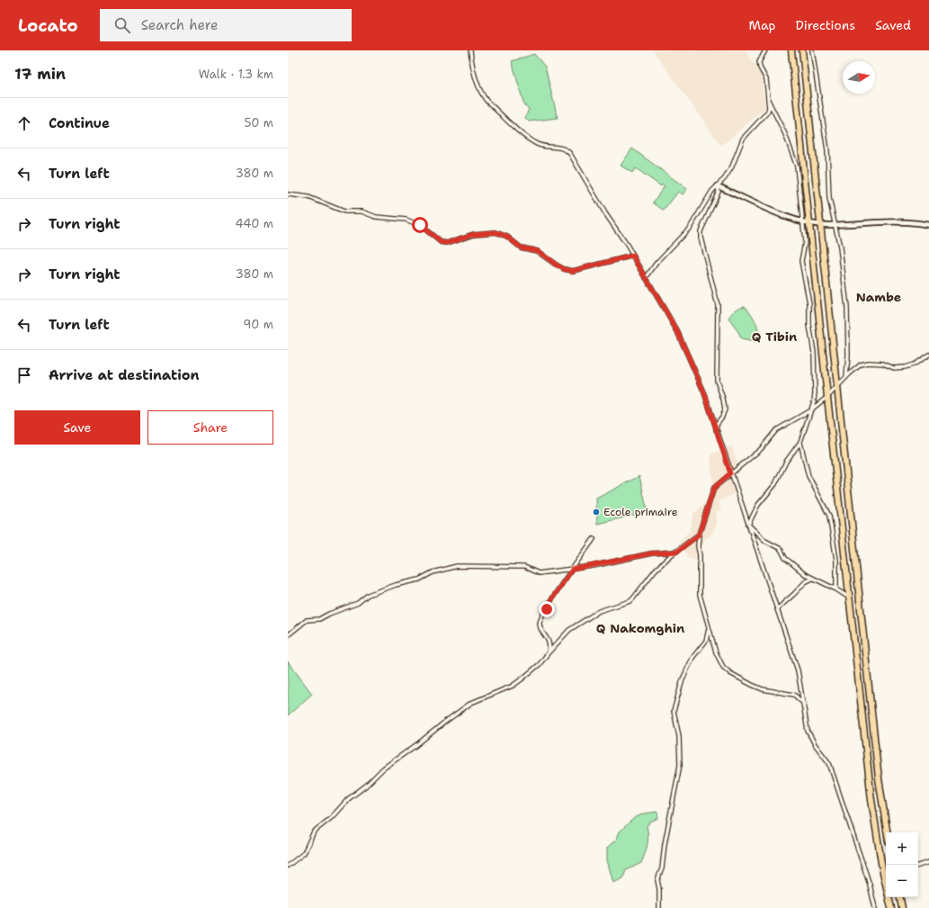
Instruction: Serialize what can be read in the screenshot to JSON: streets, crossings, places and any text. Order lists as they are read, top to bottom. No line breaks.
{"districts":["Nambe","Q Tibin","Q Nakomghin"],"places":["Ecole primaire"],"north":"right","page":{"header":"Locato","search":"Search here","nav":["Map","Directions","Saved"],"heading":["17 min","Walk · 1.3 km"],"list":[["Continue","50 m"],["Turn left","380 m"],["Turn right","440 m"],["Turn right","380 m"],["Turn left","90 m"],"Arrive at destination"],"buttons":["Save","Share"],"map_buttons":["+","−"]}}
